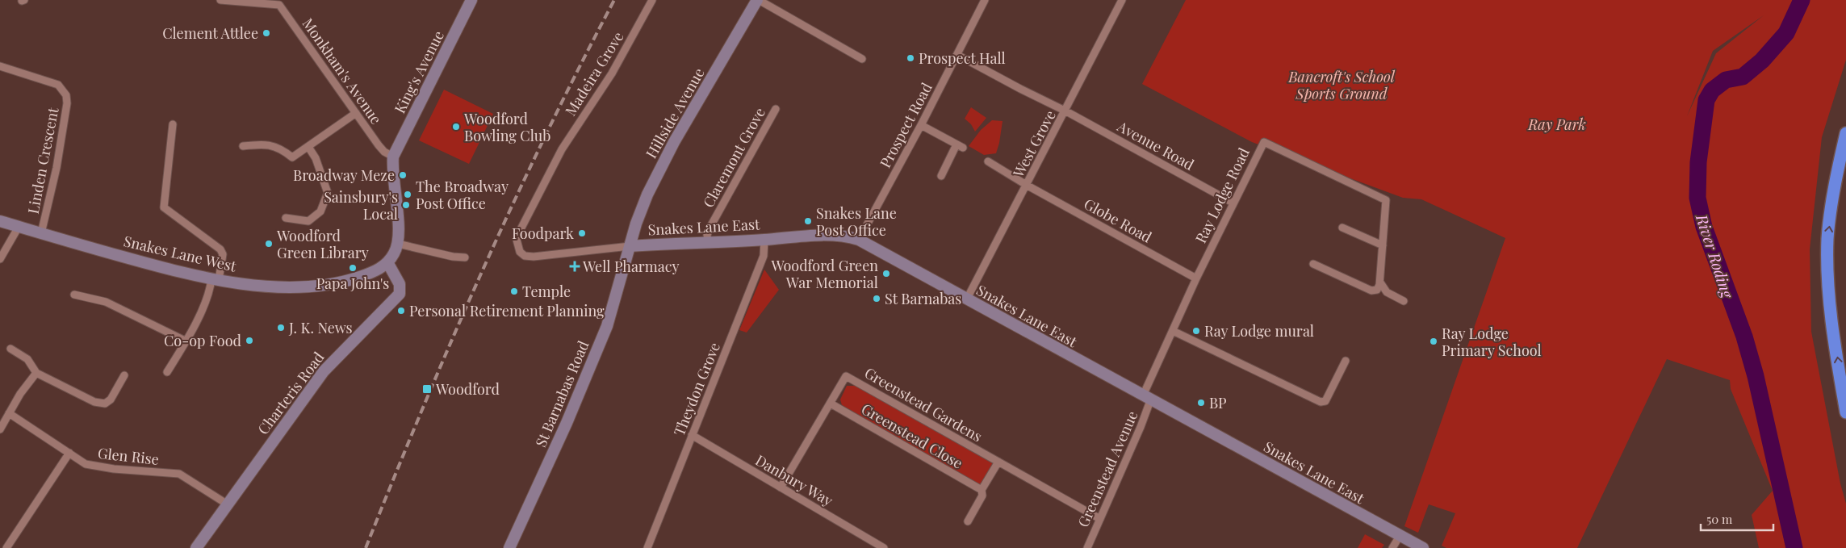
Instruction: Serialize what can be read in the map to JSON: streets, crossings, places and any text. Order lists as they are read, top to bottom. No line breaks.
{"streets":{"street":["Monkham's Avenue","King's Avenue","Madeira Grove","Hillside Avenue","Prospect Road","West Grove","Avenue Road","Claremont Grove","Linden Crescent","Ray Lodge Road","Globe Road","Snakes Lane East","Snakes Lane West","Theydon Grove","Charteris Road","St Barnabas Road","Greenstead Gardens","Greenstead Close","Glen Rise","Greenstead Avenue","Danbury Way"]},"crossings":[["Monkham's Avenue","King's Avenue"],["Madeira Grove","Snakes Lane East"],["Hillside Avenue","Snakes Lane East"],["Hillside Avenue","St Barnabas Road"],["Prospect Road","Avenue Road"],["Prospect Road","Snakes Lane East"],["West Grove","Avenue Road"],["West Grove","Globe Road"],["West Grove","Snakes Lane East"],["Avenue Road","Ray Lodge Road"],["Claremont Grove","Snakes Lane East"],["Linden Crescent","Snakes Lane West"],["Ray Lodge Road","Globe Road"],["Ray Lodge Road","Snakes Lane East"],["Ray Lodge Road","Greenstead Avenue"],["Snakes Lane East","Theydon Grove"],["Snakes Lane East","St Barnabas Road"],["Snakes Lane East","Greenstead Avenue"],["Snakes Lane West","Charteris Road"],["Theydon Grove","Danbury Way"],["Charteris Road","Glen Rise"],["Greenstead Gardens","Greenstead Close"],["Greenstead Gardens","Greenstead Avenue"],["Greenstead Gardens","Danbury Way"]],"water":["River Roding"],"parks":["Bancroft's School Sports Ground","Ray Park"],"places":{"other":["Clement Attlee","Prospect Hall","Woodford Bowling Club","Broadway Meze","The Broadway Post Office","Sainsbury's Local","Snakes Lane Post Office","Foodpark","Woodford Green Library","Papa John's","Woodford Green War Memorial","Temple","St Barnabas","Personal Retirement Planning","J. K. News","Ray Lodge mural","Co-op Food","Ray Lodge Primary School","BP"],"health":["Well Pharmacy"],"transit":["Woodford"]},"scale_bar":"50 m"}
